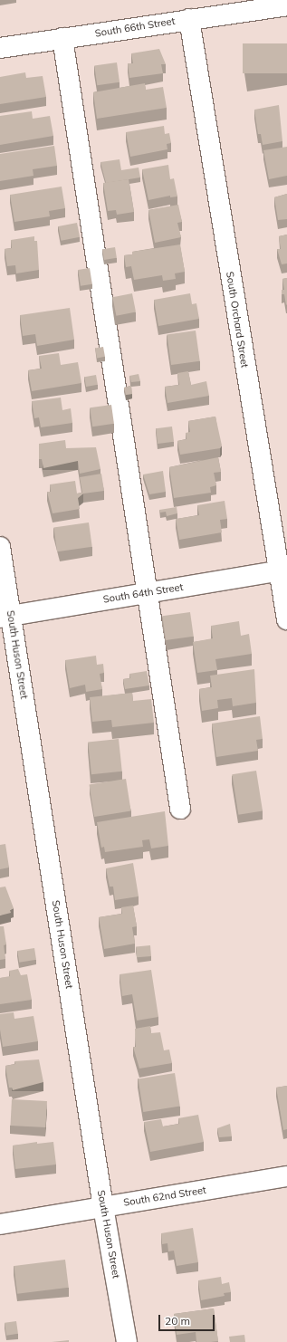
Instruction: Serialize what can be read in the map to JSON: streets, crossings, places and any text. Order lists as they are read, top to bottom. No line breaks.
{"streets":{"street":["South 66th Street","South Orchard Street","South 64th Street","South Huson Street","South 62nd Street"]},"crossings":[["South 66th Street","South Orchard Street"],["South Orchard Street","South 64th Street"],["South 64th Street","South Huson Street"],["South Huson Street","South 62nd Street"]],"scale_bar":"20 m"}
